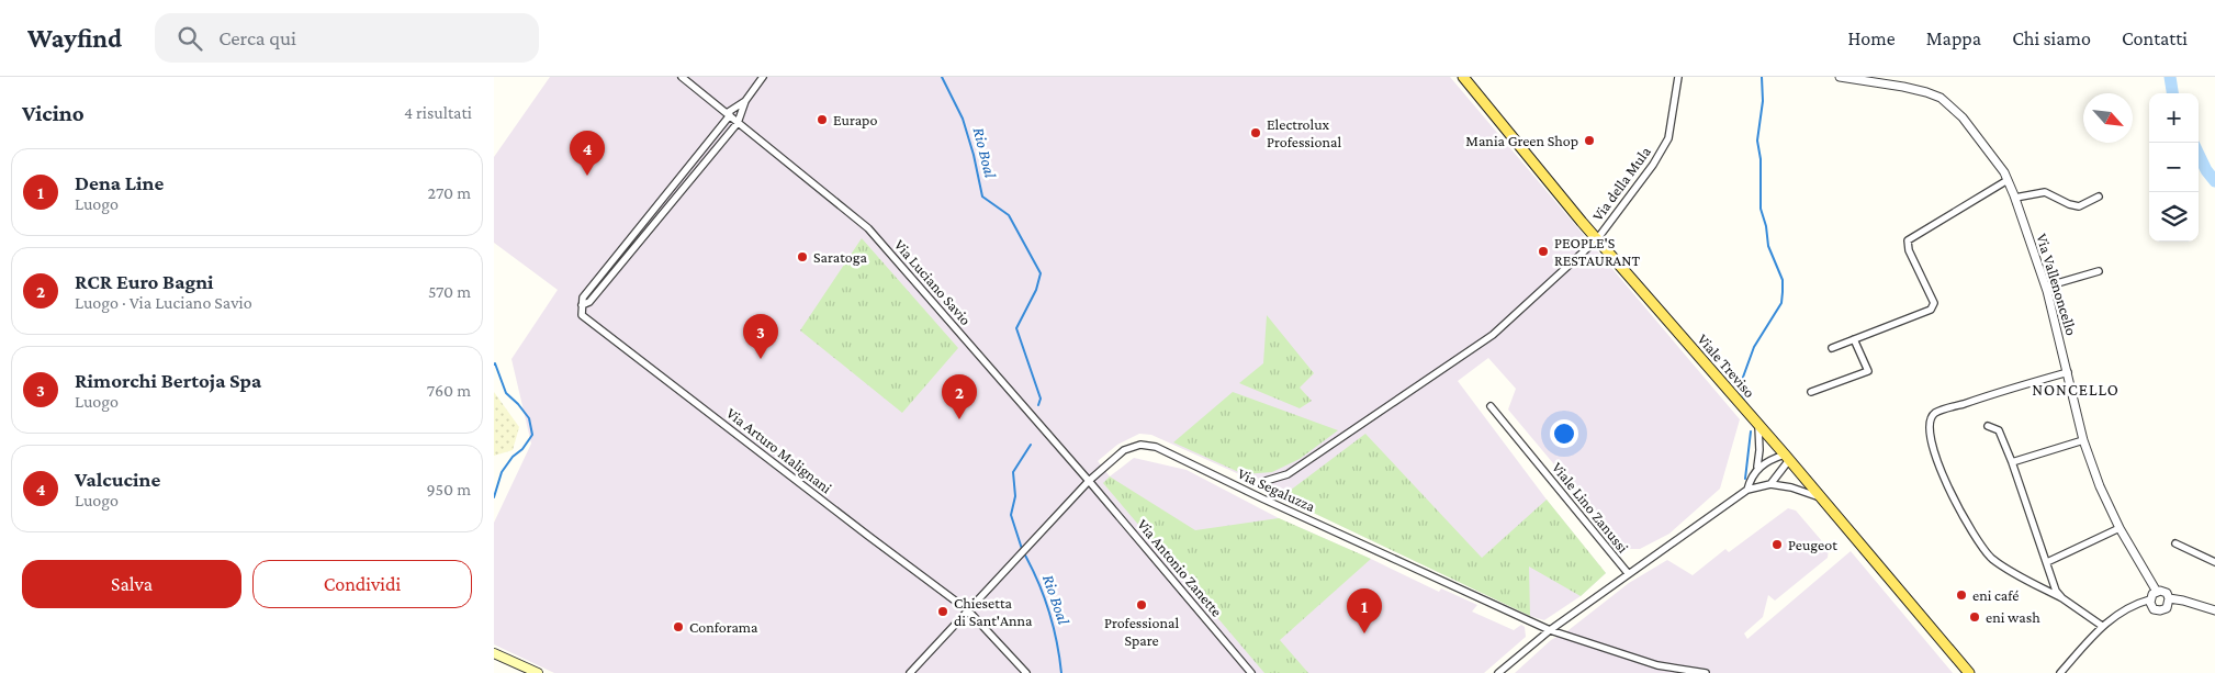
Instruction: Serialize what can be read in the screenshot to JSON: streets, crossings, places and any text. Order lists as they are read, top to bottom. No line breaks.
{"streets":{"main road":["Viale Treviso"],"street":["Via della Mula","Via Luciano Savio","Via Vallenoncello","Via Arturo Malignani","Via Segaluzza","Viale Lino Zanussi","Via Antonio Zanette"]},"crossings":[["Via della Mula","Viale Treviso"],["Via Luciano Savio","Via Segaluzza"],["Via Luciano Savio","Via Antonio Zanette"],["Viale Treviso","Viale Lino Zanussi"],["Via Arturo Malignani","Via Segaluzza"],["Via Segaluzza","Viale Lino Zanussi"],["Via Segaluzza","Via Antonio Zanette"]],"districts":["NONCELLO"],"water":["Rio Boal"],"places":["Eurapo","Electrolux Professional","Mania Green Shop","PEOPLE'S RESTAURANT","Saratoga","Peugeot","eni café","Professional Spare","Chiesetta di Sant'Anna","eni wash","Conforama"],"north":"bottom right","page":{"header":"Wayfind","search":"Cerca qui","nav":["Home","Mappa","Chi siamo","Contatti"],"heading":["Vicino","4 risultati"],"map_buttons":["+","−"],"pins":["4","3","2","1"],"list":[{"mark":"1","name":"Dena Line","note":"Luogo","value":"270 m"},{"mark":"2","name":"RCR Euro Bagni","note":"Luogo · Via Luciano Savio","value":"570 m"},{"mark":"3","name":"Rimorchi Bertoja Spa","note":"Luogo","value":"760 m"},{"mark":"4","name":"Valcucine","note":"Luogo","value":"950 m"}],"buttons":["Salva","Condividi"]}}
